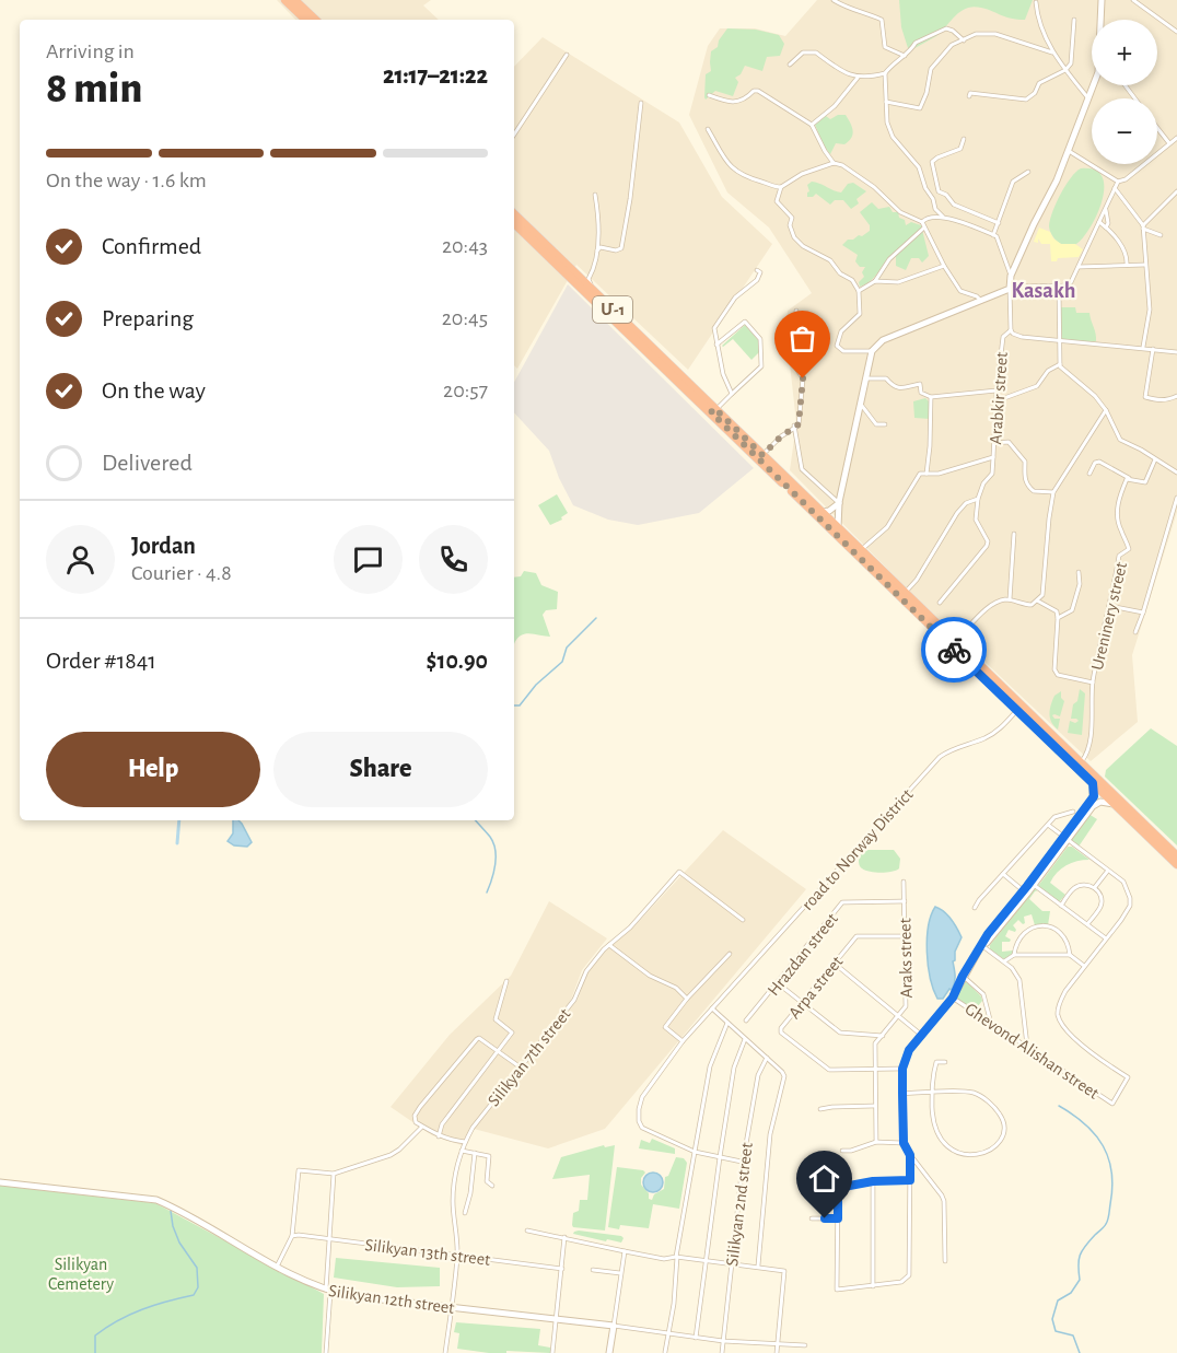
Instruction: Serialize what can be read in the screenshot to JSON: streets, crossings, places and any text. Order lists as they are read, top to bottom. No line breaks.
{"streets":{"highway":["Մ-1"],"street":["Arabkir street","Ureninery street","road to Norway District","Hrazdan street","Araks street","Arpa street","Ghevond Alishan street","Silikyan 7th street","Silikyan 2nd street","Silikyan 13th street","Silikyan 12th street"]},"crossings":[["Մ-1","Ureninery street"],["Մ-1","road to Norway District"],["road to Norway District","Silikyan 2nd street"],["Hrazdan street","Araks street"],["Araks street","Arpa street"],["Silikyan 7th street","Silikyan 13th street"],["Silikyan 7th street","Silikyan 12th street"],["Silikyan 2nd street","Silikyan 12th street"]],"districts":["Kasakh"],"parks":["Silikyan Cemetery"],"page":{"map_buttons":["+","−"],"heading":["8 min","Arriving in","21:17–21:22"],"panel":["Jordan","Courier · 4.8","Order #1841","$10.90"],"bar":"On the way · 1.6 km","list":[["Confirmed","20:43"],["Preparing","20:45"],["On the way","20:57"],"Delivered"],"buttons":["Help","Share"]}}
